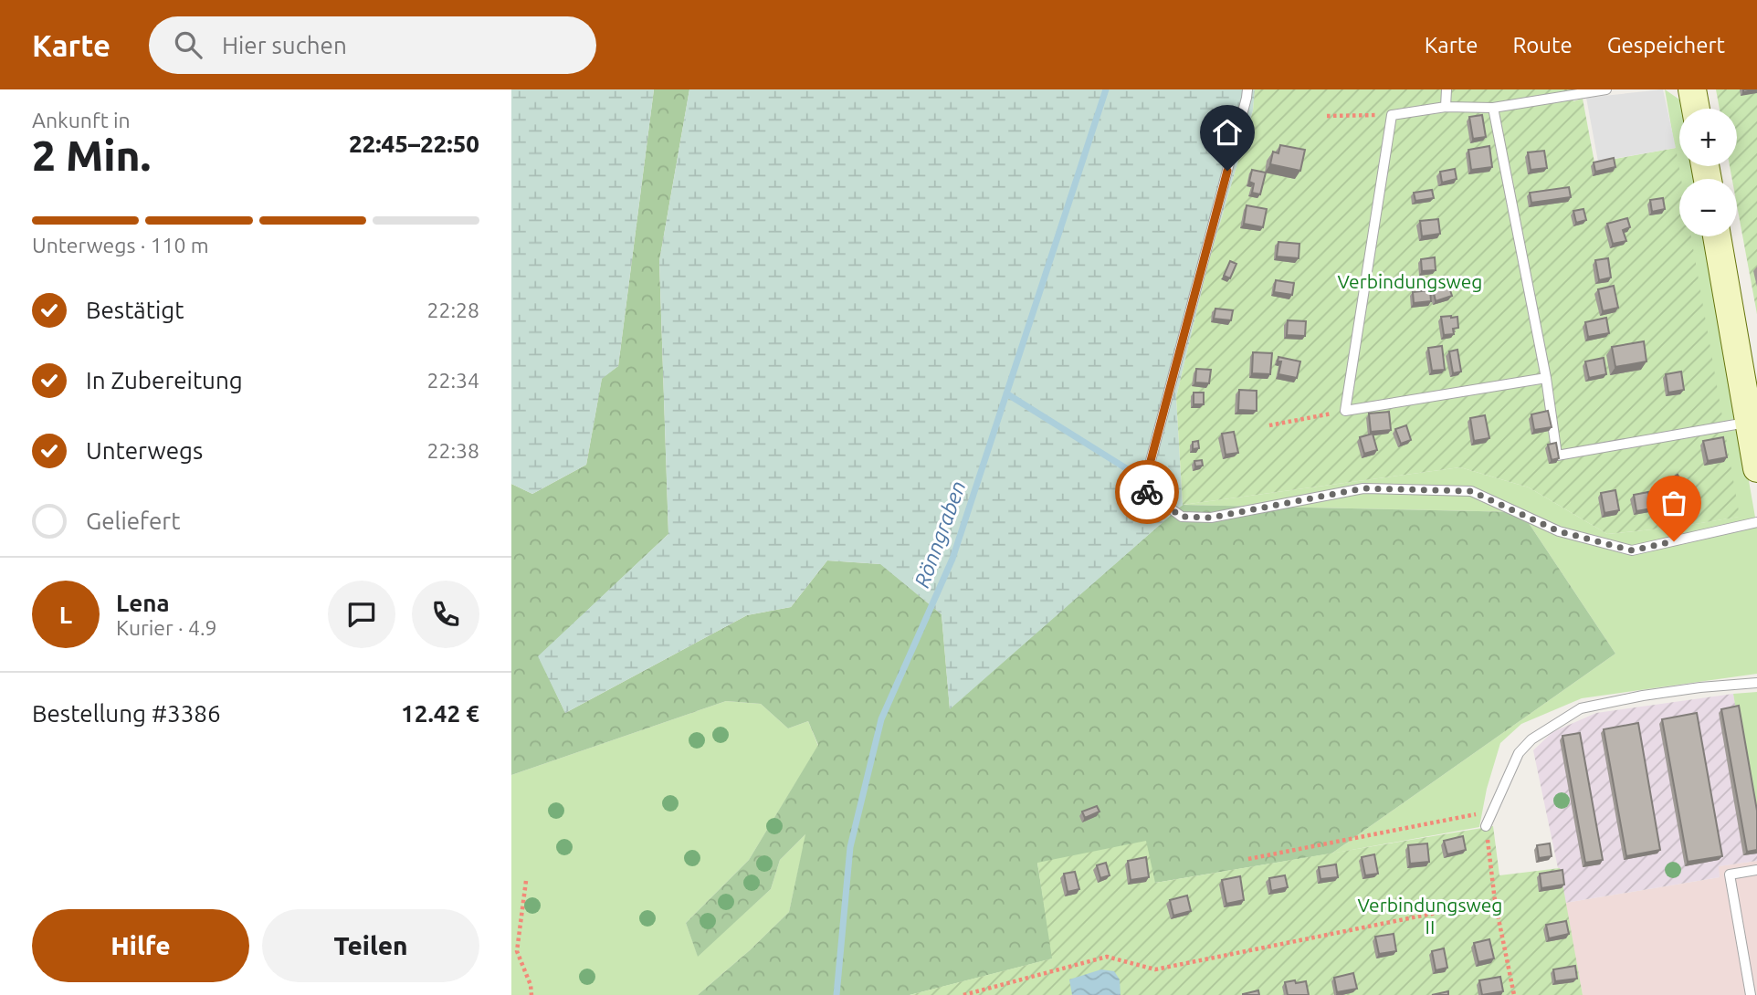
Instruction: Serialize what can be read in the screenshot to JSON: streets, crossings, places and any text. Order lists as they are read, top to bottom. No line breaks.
{"water":["Rönngraben"],"parks":["Verbindungsweg","Verbindungsweg II"],"page":{"header":"Karte","search":"Hier suchen","nav":["Karte","Route","Gespeichert"],"heading":["2 Min.","Ankunft in","22:45–22:50"],"panel":["Lena","Kurier · 4.9","Bestellung #3386","12.42 €"],"map_buttons":["+","−"],"bar":"Unterwegs · 110 m","list":[["Bestätigt","22:28"],["In Zubereitung","22:34"],["Unterwegs","22:38"],"Geliefert"],"round":"L","buttons":["Hilfe","Teilen"]}}
